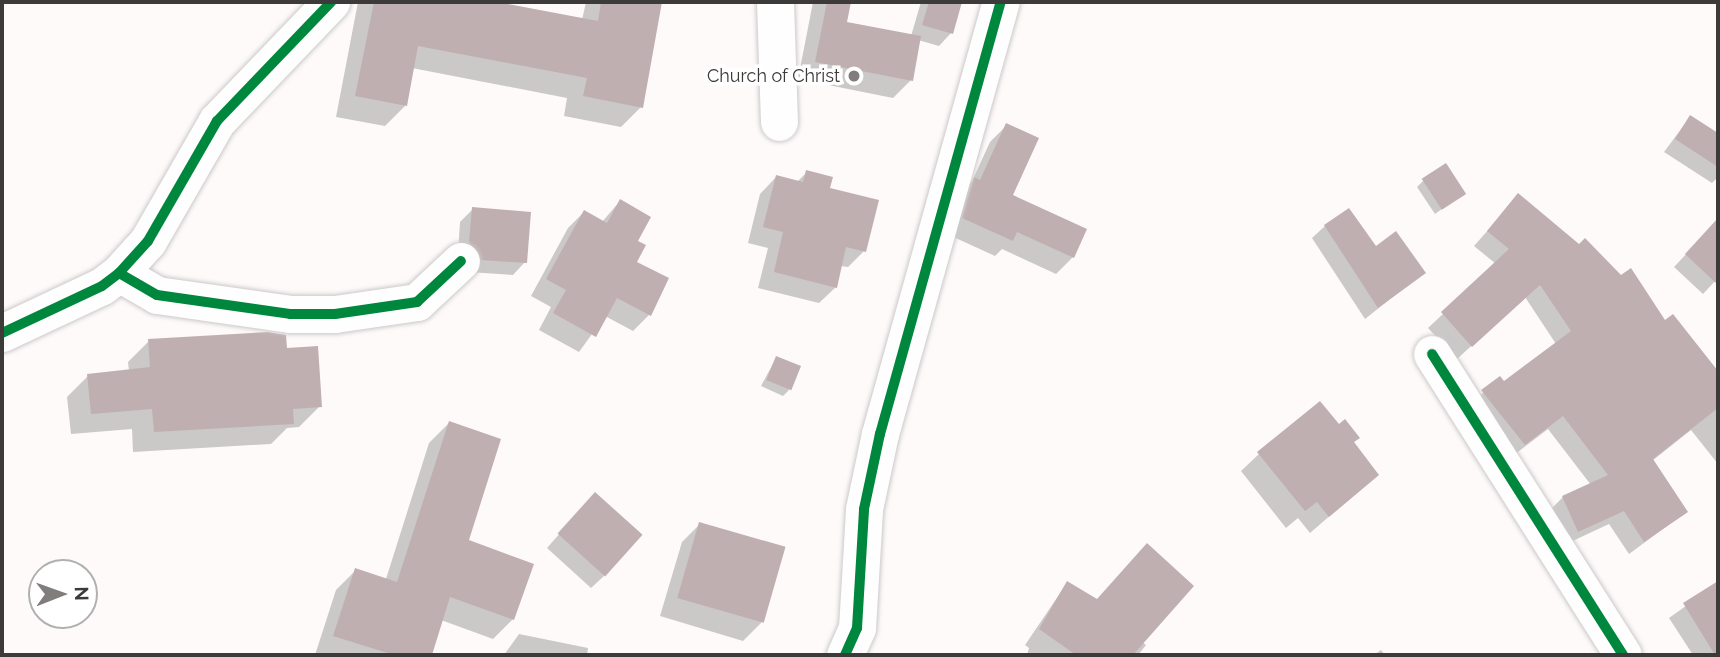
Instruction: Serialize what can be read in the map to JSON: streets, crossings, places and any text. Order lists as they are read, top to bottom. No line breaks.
{"places":["Church of Christ"],"north":"right"}
